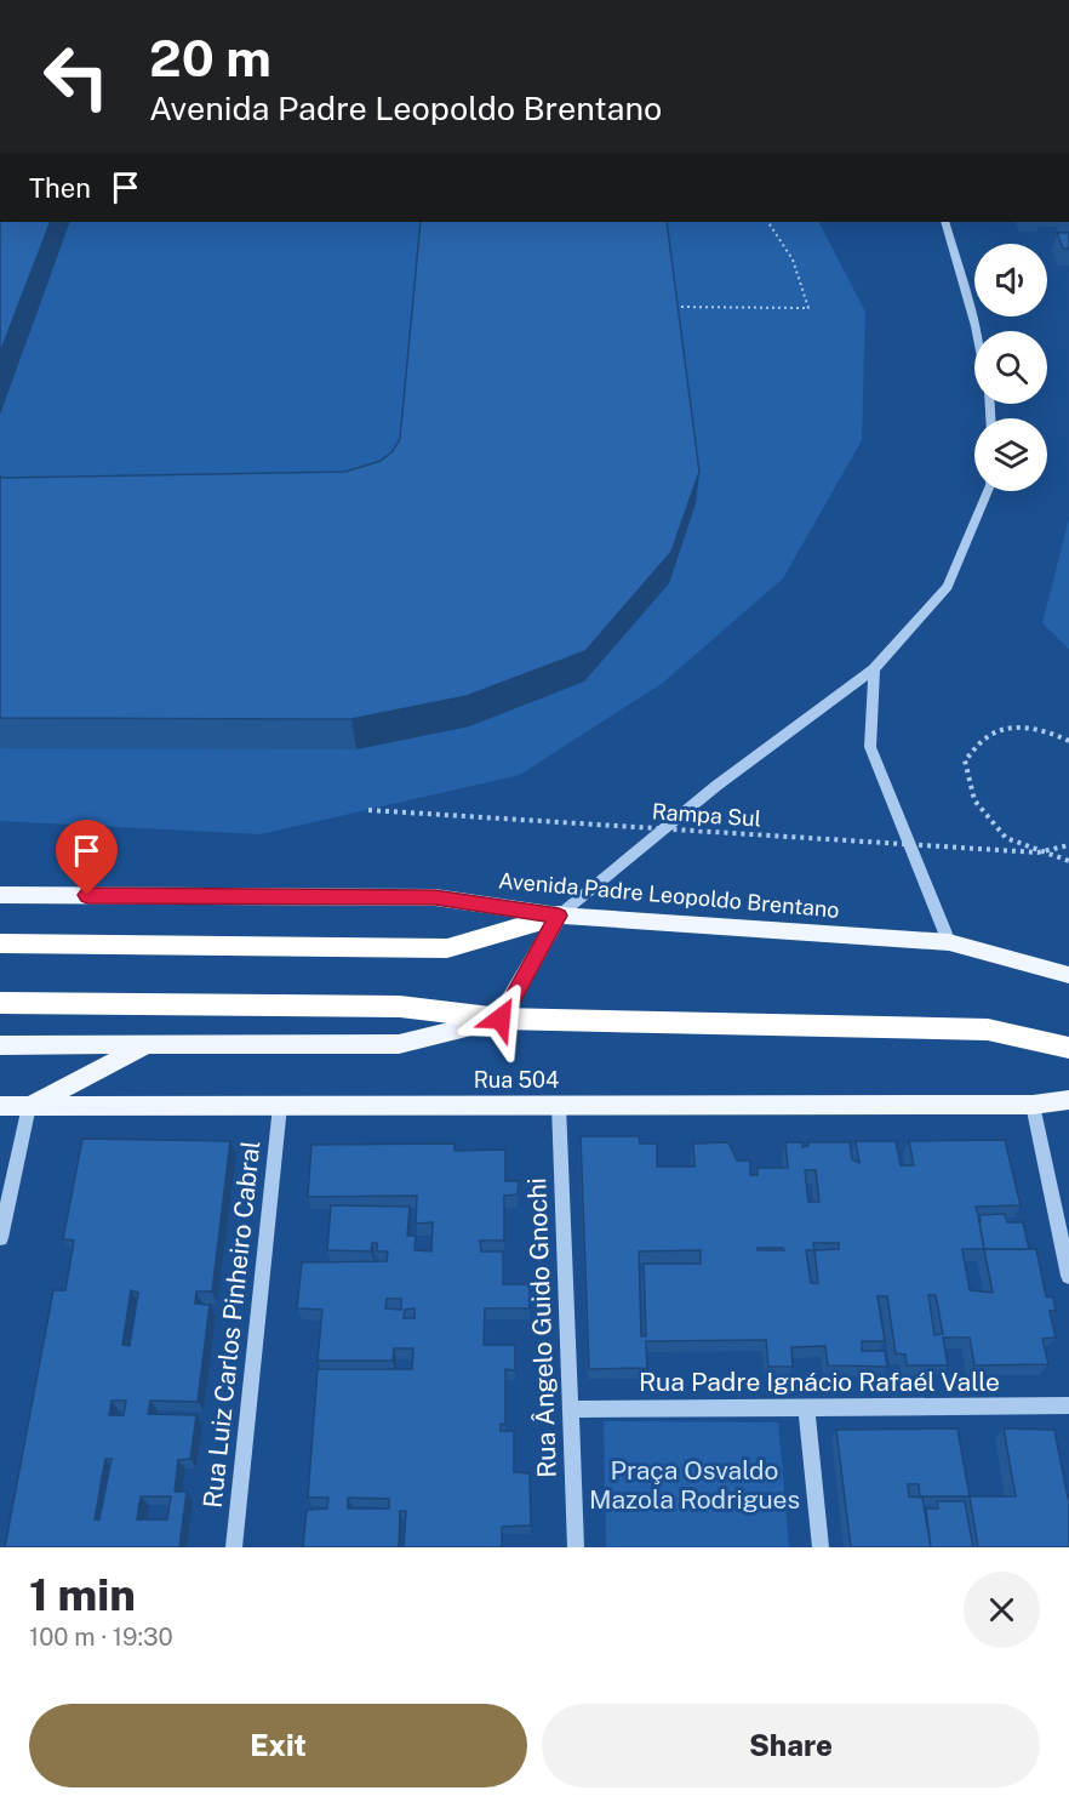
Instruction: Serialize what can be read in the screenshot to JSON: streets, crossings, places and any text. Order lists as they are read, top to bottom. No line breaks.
{"streets":{"main road":["Avenida Padre Leopoldo Brentano","Rua 504"],"street":["Rua Luiz Carlos Pinheiro Cabral","Rua Ângelo Guido Gnochi","Rua Padre Ignácio Rafaél Valle"],"path":["Rampa Sul"]},"crossings":[["Rua 504","Rua Luiz Carlos Pinheiro Cabral"],["Rua 504","Rua Ângelo Guido Gnochi"],["Rua Ângelo Guido Gnochi","Rua Padre Ignácio Rafaél Valle"]],"parks":["Praça Osvaldo Mazola Rodrigues"],"page":{"turn":["20 m","Avenida Padre Leopoldo Brentano"],"then":"Then","heading":["1 min","100 m · 19:30"],"buttons":["Exit","Share"]}}
